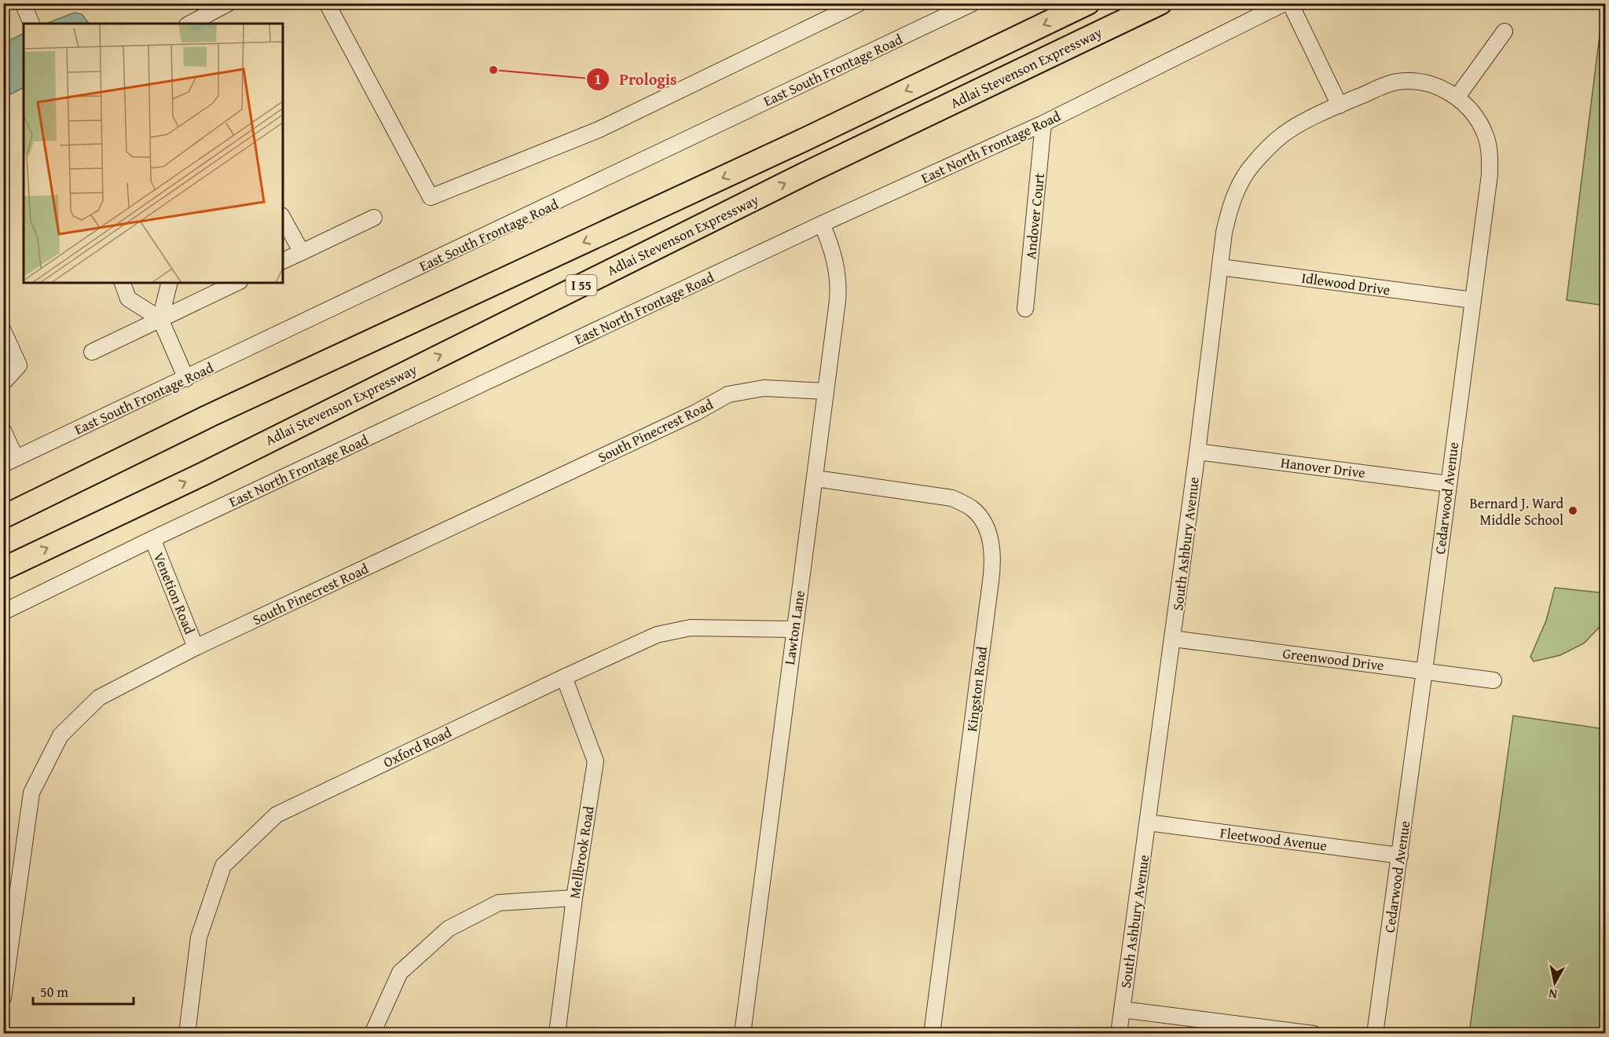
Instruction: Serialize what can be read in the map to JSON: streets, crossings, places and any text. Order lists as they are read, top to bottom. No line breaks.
{"streets":{"highway":["Adlai Stevenson Expressway","I 55"],"street":["East South Frontage Road","East North Frontage Road","Andover Court","Idlewood Drive","South Pinecrest Road","Hanover Drive","Cedarwood Avenue","South Ashbury Avenue","Venetion Road","Lawton Lane","Greenwood Drive","Kingston Road","Oxford Road","Fleetwood Avenue","Mellbrook Road"]},"crossings":[["East North Frontage Road","Andover Court"],["East North Frontage Road","Venetion Road"],["East North Frontage Road","Lawton Lane"],["Idlewood Drive","Cedarwood Avenue"],["Idlewood Drive","South Ashbury Avenue"],["South Pinecrest Road","Venetion Road"],["South Pinecrest Road","Lawton Lane"],["Hanover Drive","Cedarwood Avenue"],["Hanover Drive","South Ashbury Avenue"],["Cedarwood Avenue","South Ashbury Avenue"],["Cedarwood Avenue","Greenwood Drive"],["Cedarwood Avenue","Fleetwood Avenue"],["South Ashbury Avenue","Greenwood Drive"],["South Ashbury Avenue","Fleetwood Avenue"],["Lawton Lane","Kingston Road"],["Lawton Lane","Oxford Road"],["Oxford Road","Mellbrook Road"]],"places":["Prologis","Bernard J. Ward Middle School"],"scale_bar":"50 m","north":"bottom"}
